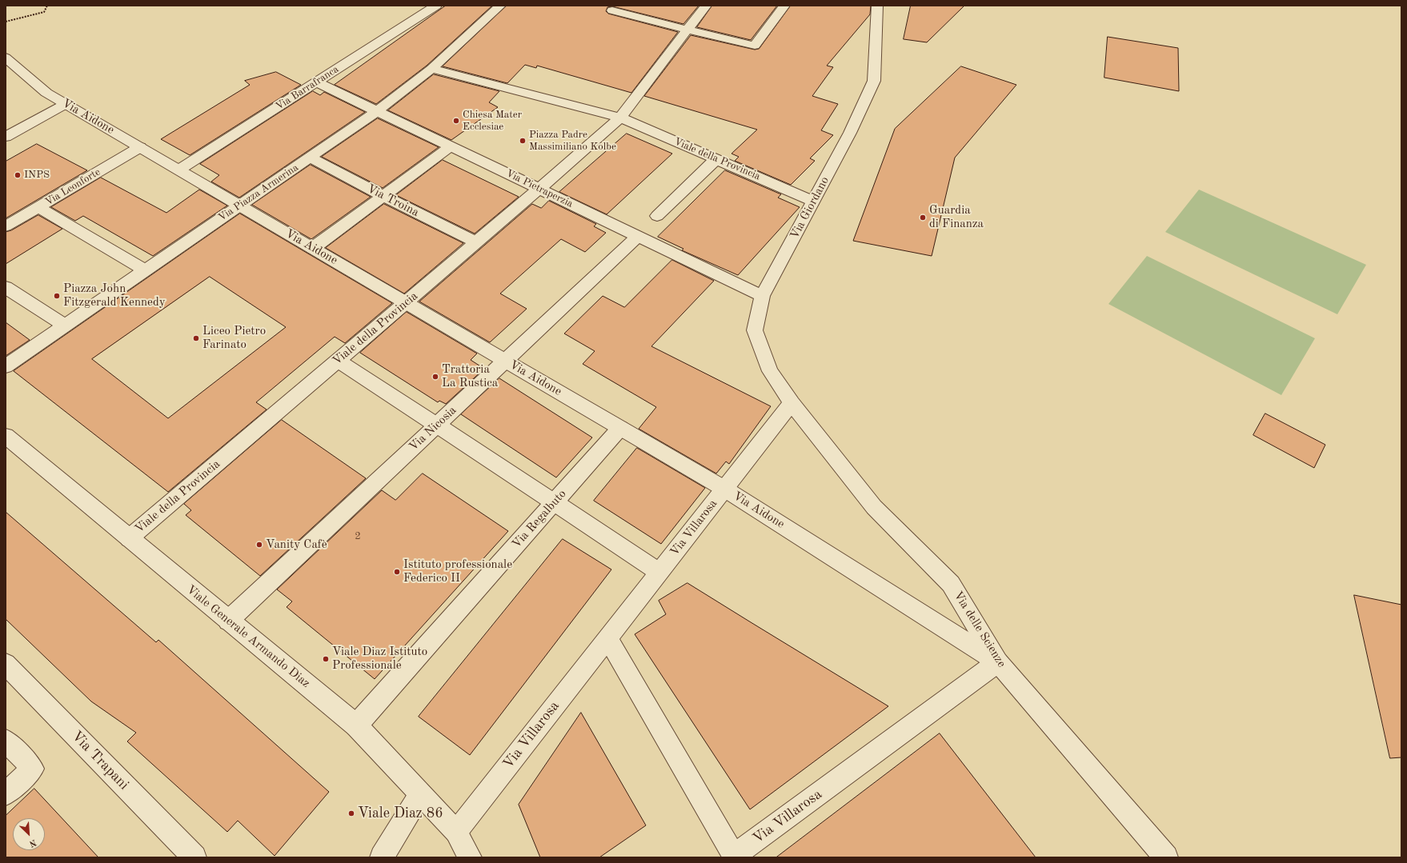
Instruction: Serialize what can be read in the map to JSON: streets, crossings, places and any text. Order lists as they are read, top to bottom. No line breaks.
{"streets":{"street":["Via Barrafranca","Via Aidone","Viale della Provincia","Via Leonforte","Via Pietraperzia","Via Piazza Armerina","Via Troina","Via Giordano","Via Nicosia","Via Regalbuto","Via Villarosa","Via delle Scienze","Viale Generale Armando Diaz","Via Trapani"]},"crossings":[["Via Barrafranca","Via Aidone"],["Via Barrafranca","Via Pietraperzia"],["Via Aidone","Viale della Provincia"],["Via Aidone","Via Leonforte"],["Via Aidone","Via Piazza Armerina"],["Via Aidone","Via Nicosia"],["Via Aidone","Via Regalbuto"],["Via Aidone","Via Villarosa"],["Via Aidone","Via delle Scienze"],["Viale della Provincia","Via Pietraperzia"],["Viale della Provincia","Via Piazza Armerina"],["Viale della Provincia","Via Troina"],["Viale della Provincia","Via Giordano"],["Viale della Provincia","Viale Generale Armando Diaz"],["Via Pietraperzia","Via Piazza Armerina"],["Via Pietraperzia","Via Giordano"],["Via Pietraperzia","Via Nicosia"],["Via Piazza Armerina","Via Troina"],["Via Giordano","Via Villarosa"],["Via Giordano","Via delle Scienze"],["Via Nicosia","Viale Generale Armando Diaz"],["Via Regalbuto","Viale Generale Armando Diaz"],["Via Villarosa","Via delle Scienze"],["Via Villarosa","Viale Generale Armando Diaz"]],"places":["Chiesa Mater Ecclesiae","Piazza Padre Massimiliano Kolbe","INPS","Guardia di Finanza","Piazza John Fitzgerald Kennedy","Liceo Pietro Farinato","Trattoria La Rustica","Vanity Cafè","Istituto professionale Federico II","Viale Diaz Istituto Professionale","Viale Diaz 86"],"house_numbers":["2"],"north":"bottom right"}
